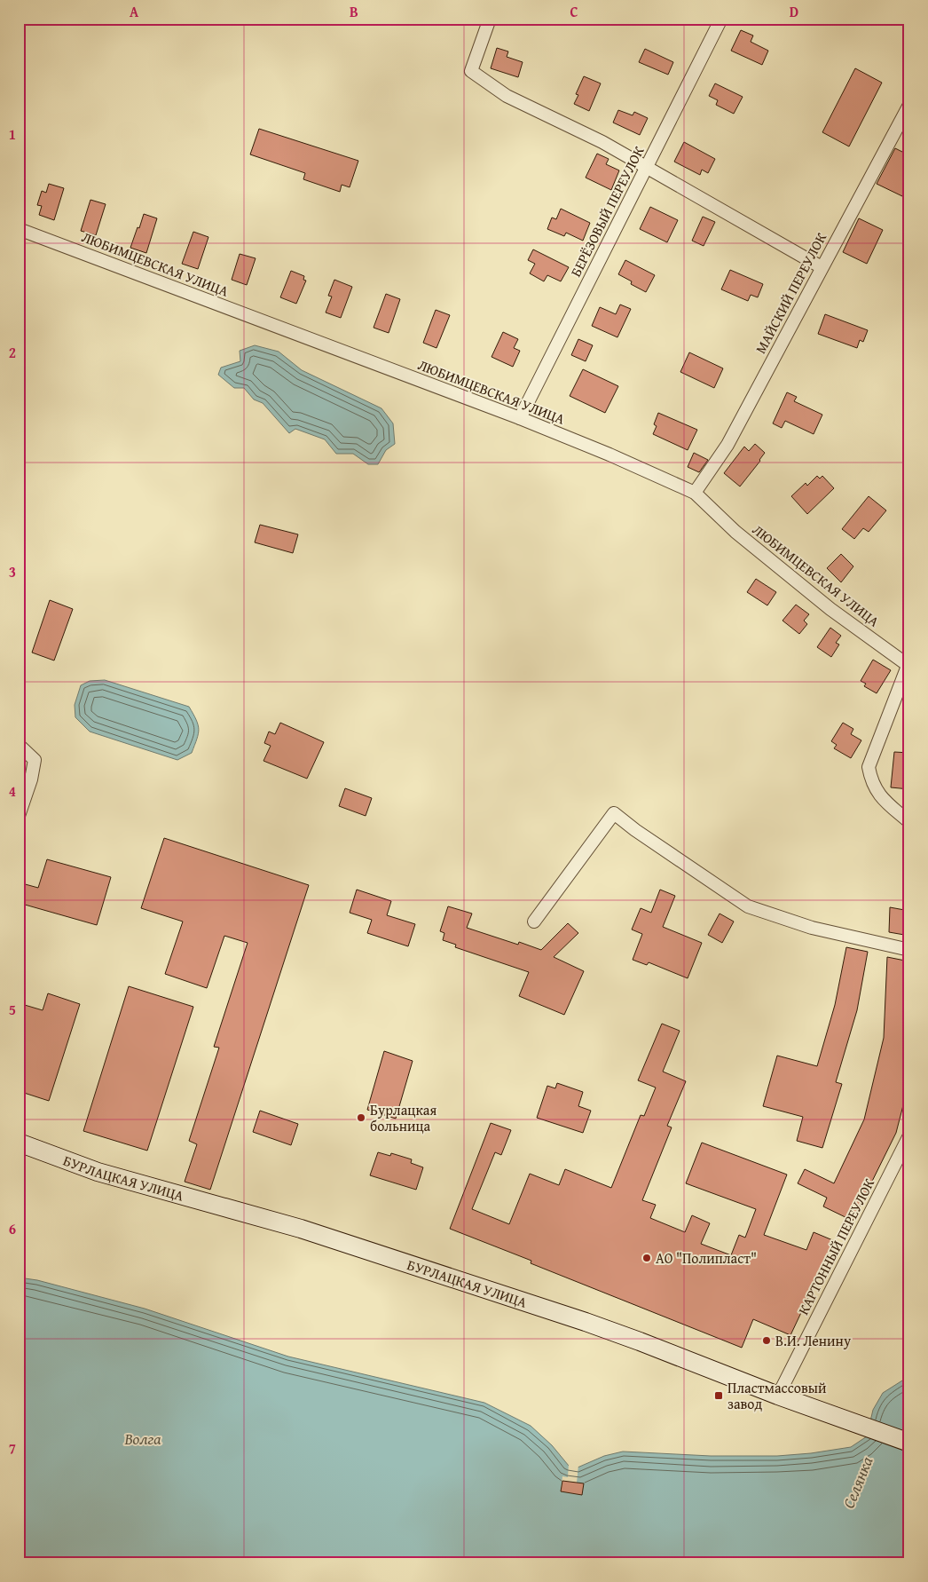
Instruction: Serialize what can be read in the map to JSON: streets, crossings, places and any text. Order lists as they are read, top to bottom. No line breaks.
{"streets":{"main road":["БУРЛАЦКАЯ УЛИЦА"],"street":["БЕРЁЗОВЫЙ ПЕРЕУЛОК","ЛЮБИМЦЕВСКАЯ УЛИЦА","МАЙСКИЙ ПЕРЕУЛОК","КАРТОННЫЙ ПЕРЕУЛОК"]},"crossings":[["БЕРЁЗОВЫЙ ПЕРЕУЛОК","ЛЮБИМЦЕВСКАЯ УЛИЦА"],["ЛЮБИМЦЕВСКАЯ УЛИЦА","МАЙСКИЙ ПЕРЕУЛОК"],["БУРЛАЦКАЯ УЛИЦА","КАРТОННЫЙ ПЕРЕУЛОК"]],"water":["Волга","Селянка"],"places":{"other":["Бурлацкая больница","АО \"Полипласт\"","В.И. Ленину"],"transit":["Пластмассовый завод"]},"grid":{"columns":["A","B","C","D"],"rows":["1","2","3","4","5","6","7"]}}
